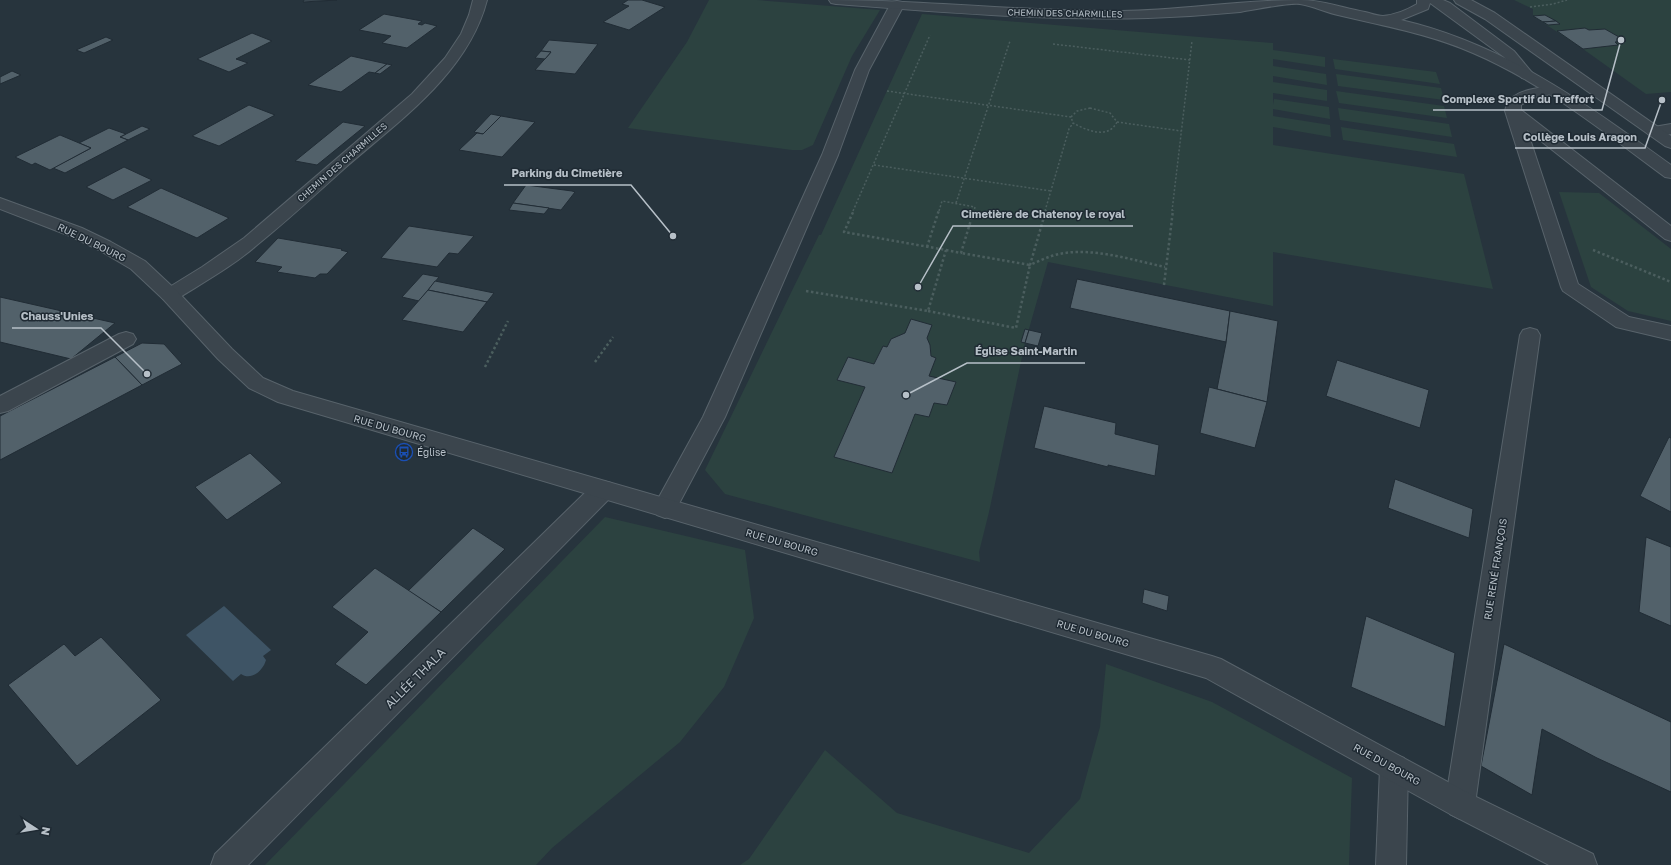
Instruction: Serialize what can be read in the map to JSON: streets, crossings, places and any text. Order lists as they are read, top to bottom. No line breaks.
{"streets":{"street":["CHEMIN DES CHARMILLES","RUE DU BOURG","RUE RENÉ FRANÇOIS","ALLÉE THALA"]},"crossings":[["CHEMIN DES CHARMILLES","RUE DU BOURG"],["RUE DU BOURG","RUE RENÉ FRANÇOIS"],["RUE DU BOURG","ALLÉE THALA"]],"places":{"other":["Complexe Sportif du Treffort","Collège Louis Aragon","Parking du Cimetière","Cimetière de Chatenoy le royal","Chauss'Unies","Église Saint-Martin"],"bus stop":["Église"]},"north":"right"}
